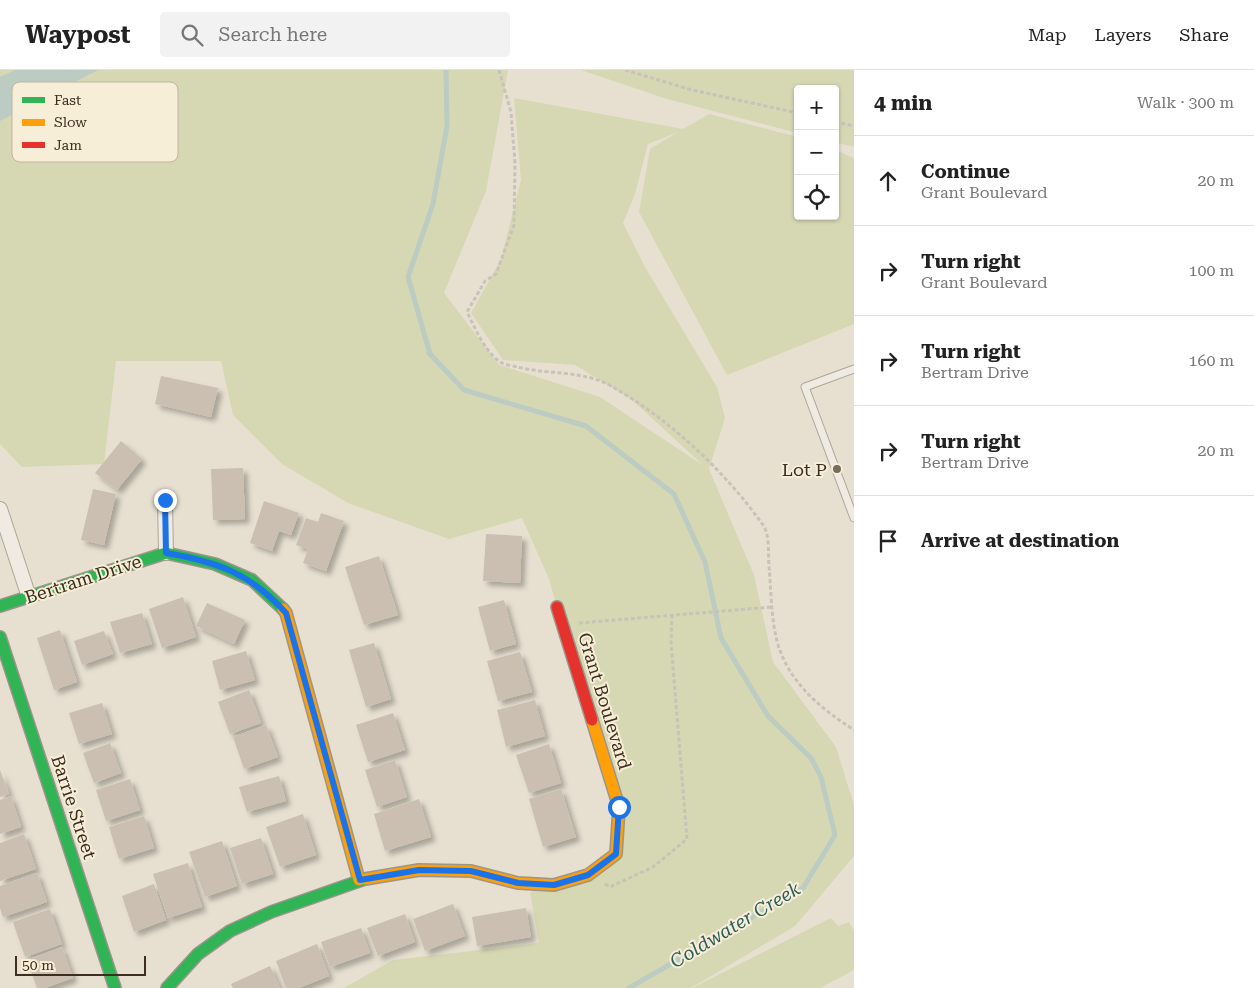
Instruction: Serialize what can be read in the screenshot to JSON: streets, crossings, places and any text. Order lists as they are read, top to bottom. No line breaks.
{"streets":{"street":["Bertram Drive","Grant Boulevard","Barrie Street"]},"crossings":[["Bertram Drive","Grant Boulevard"]],"water":["Coldwater Creek"],"places":["Lot P"],"legend":["Fast","Slow","Jam"],"scale_bar":"50 m","page":{"header":"Waypost","search":"Search here","nav":["Map","Layers","Share"],"heading":["4 min","Walk · 300 m"],"map_buttons":["+","−"],"list":[["Continue","Grant Boulevard","20 m"],["Turn right","Grant Boulevard","100 m"],["Turn right","Bertram Drive","160 m"],["Turn right","Bertram Drive","20 m"],"Arrive at destination"],"scale":"50 m"}}
